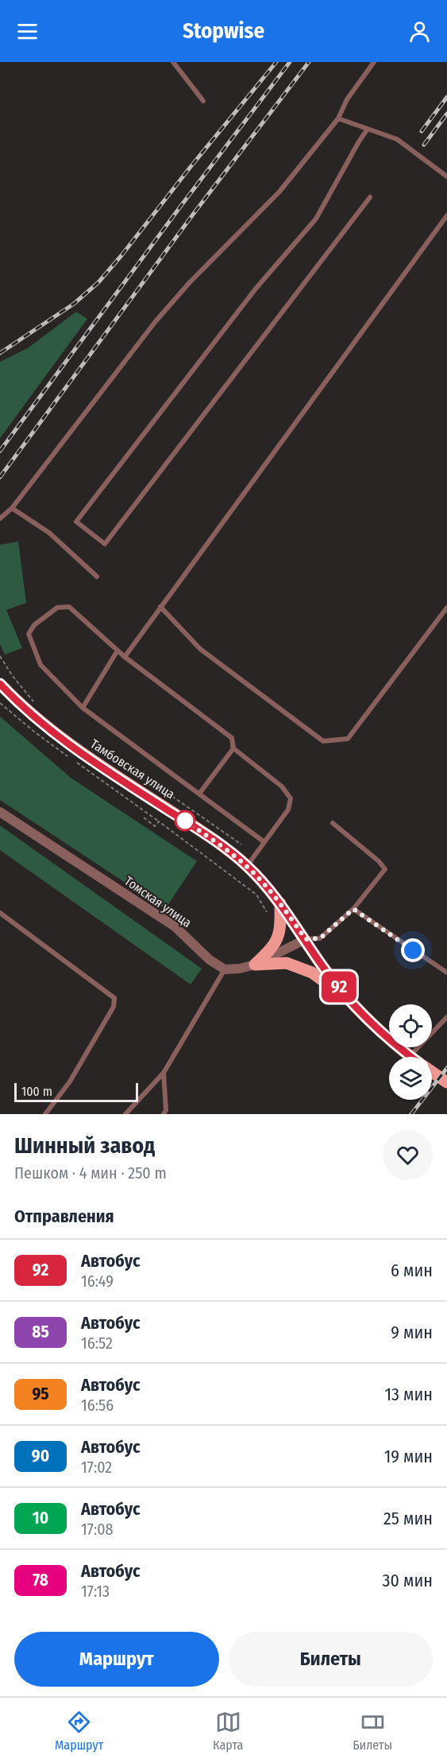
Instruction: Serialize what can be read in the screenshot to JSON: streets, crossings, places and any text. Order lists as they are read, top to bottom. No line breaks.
{"streets":{"main road":["Тамбовская улица"],"street":["Томская улица"]},"lines":["bus line 92"],"scale_bar":"100 m","page":{"header":"Stopwise","on_map":"92","scale":"100 m","heading":[["Шинный завод","Пешком · 4 мин · 250 m"],"Отправления"],"list":[{"mark":"92","name":"Автобус","note":"16:49","value":"6 мин"},{"mark":"85","name":"Автобус","note":"16:52","value":"9 мин"},{"mark":"95","name":"Автобус","note":"16:56","value":"13 мин"},{"mark":"90","name":"Автобус","note":"17:02","value":"19 мин"},{"mark":"10","name":"Автобус","note":"17:08","value":"25 мин"},{"mark":"78","name":"Автобус","note":"17:13","value":"30 мин"}],"buttons":["Маршрут","Билеты"],"tabs":["Маршрут","Карта","Билеты"]}}
